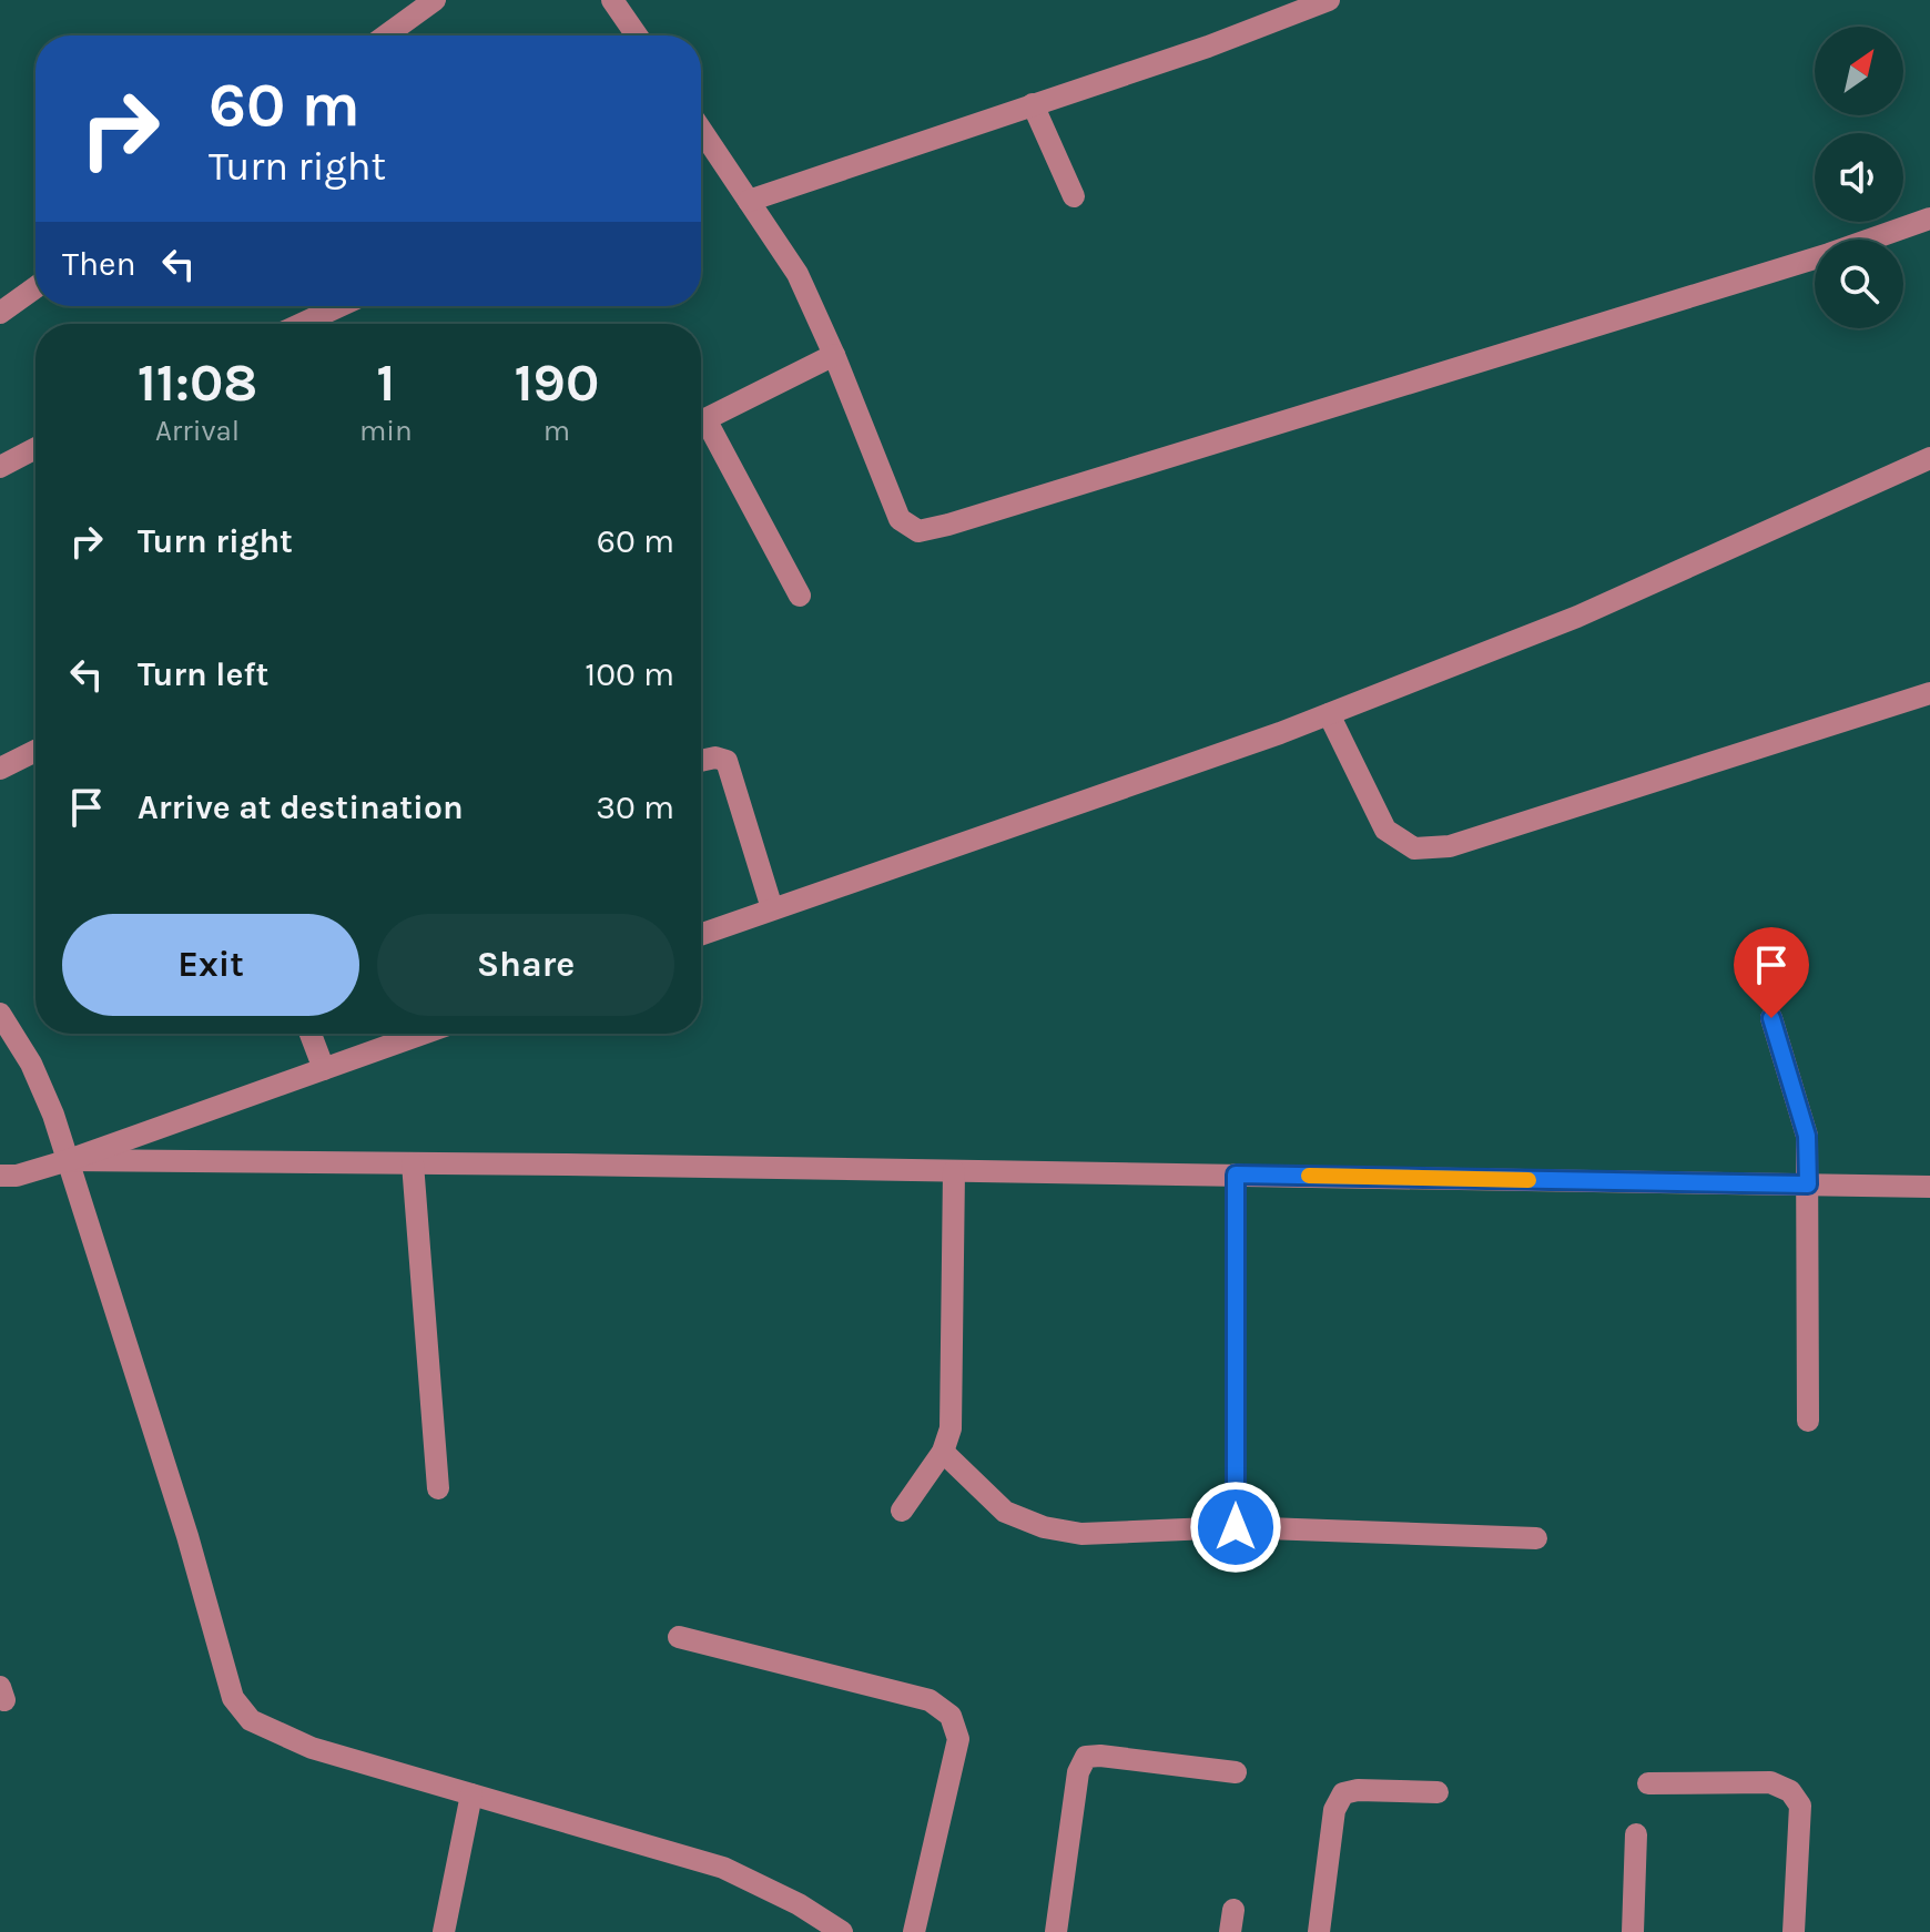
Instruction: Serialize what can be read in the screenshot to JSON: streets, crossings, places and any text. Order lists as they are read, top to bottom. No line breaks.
{"north":"top right","page":{"turn":["60 m","Turn right"],"then":"Then","eta":["11:08","Arrival","1","min","190","m"],"list":[{"name":"Turn right","value":"60 m"},{"name":"Turn left","value":"100 m"},{"name":"Arrive at destination","value":"30 m"}],"buttons":["Exit","Share"]}}
